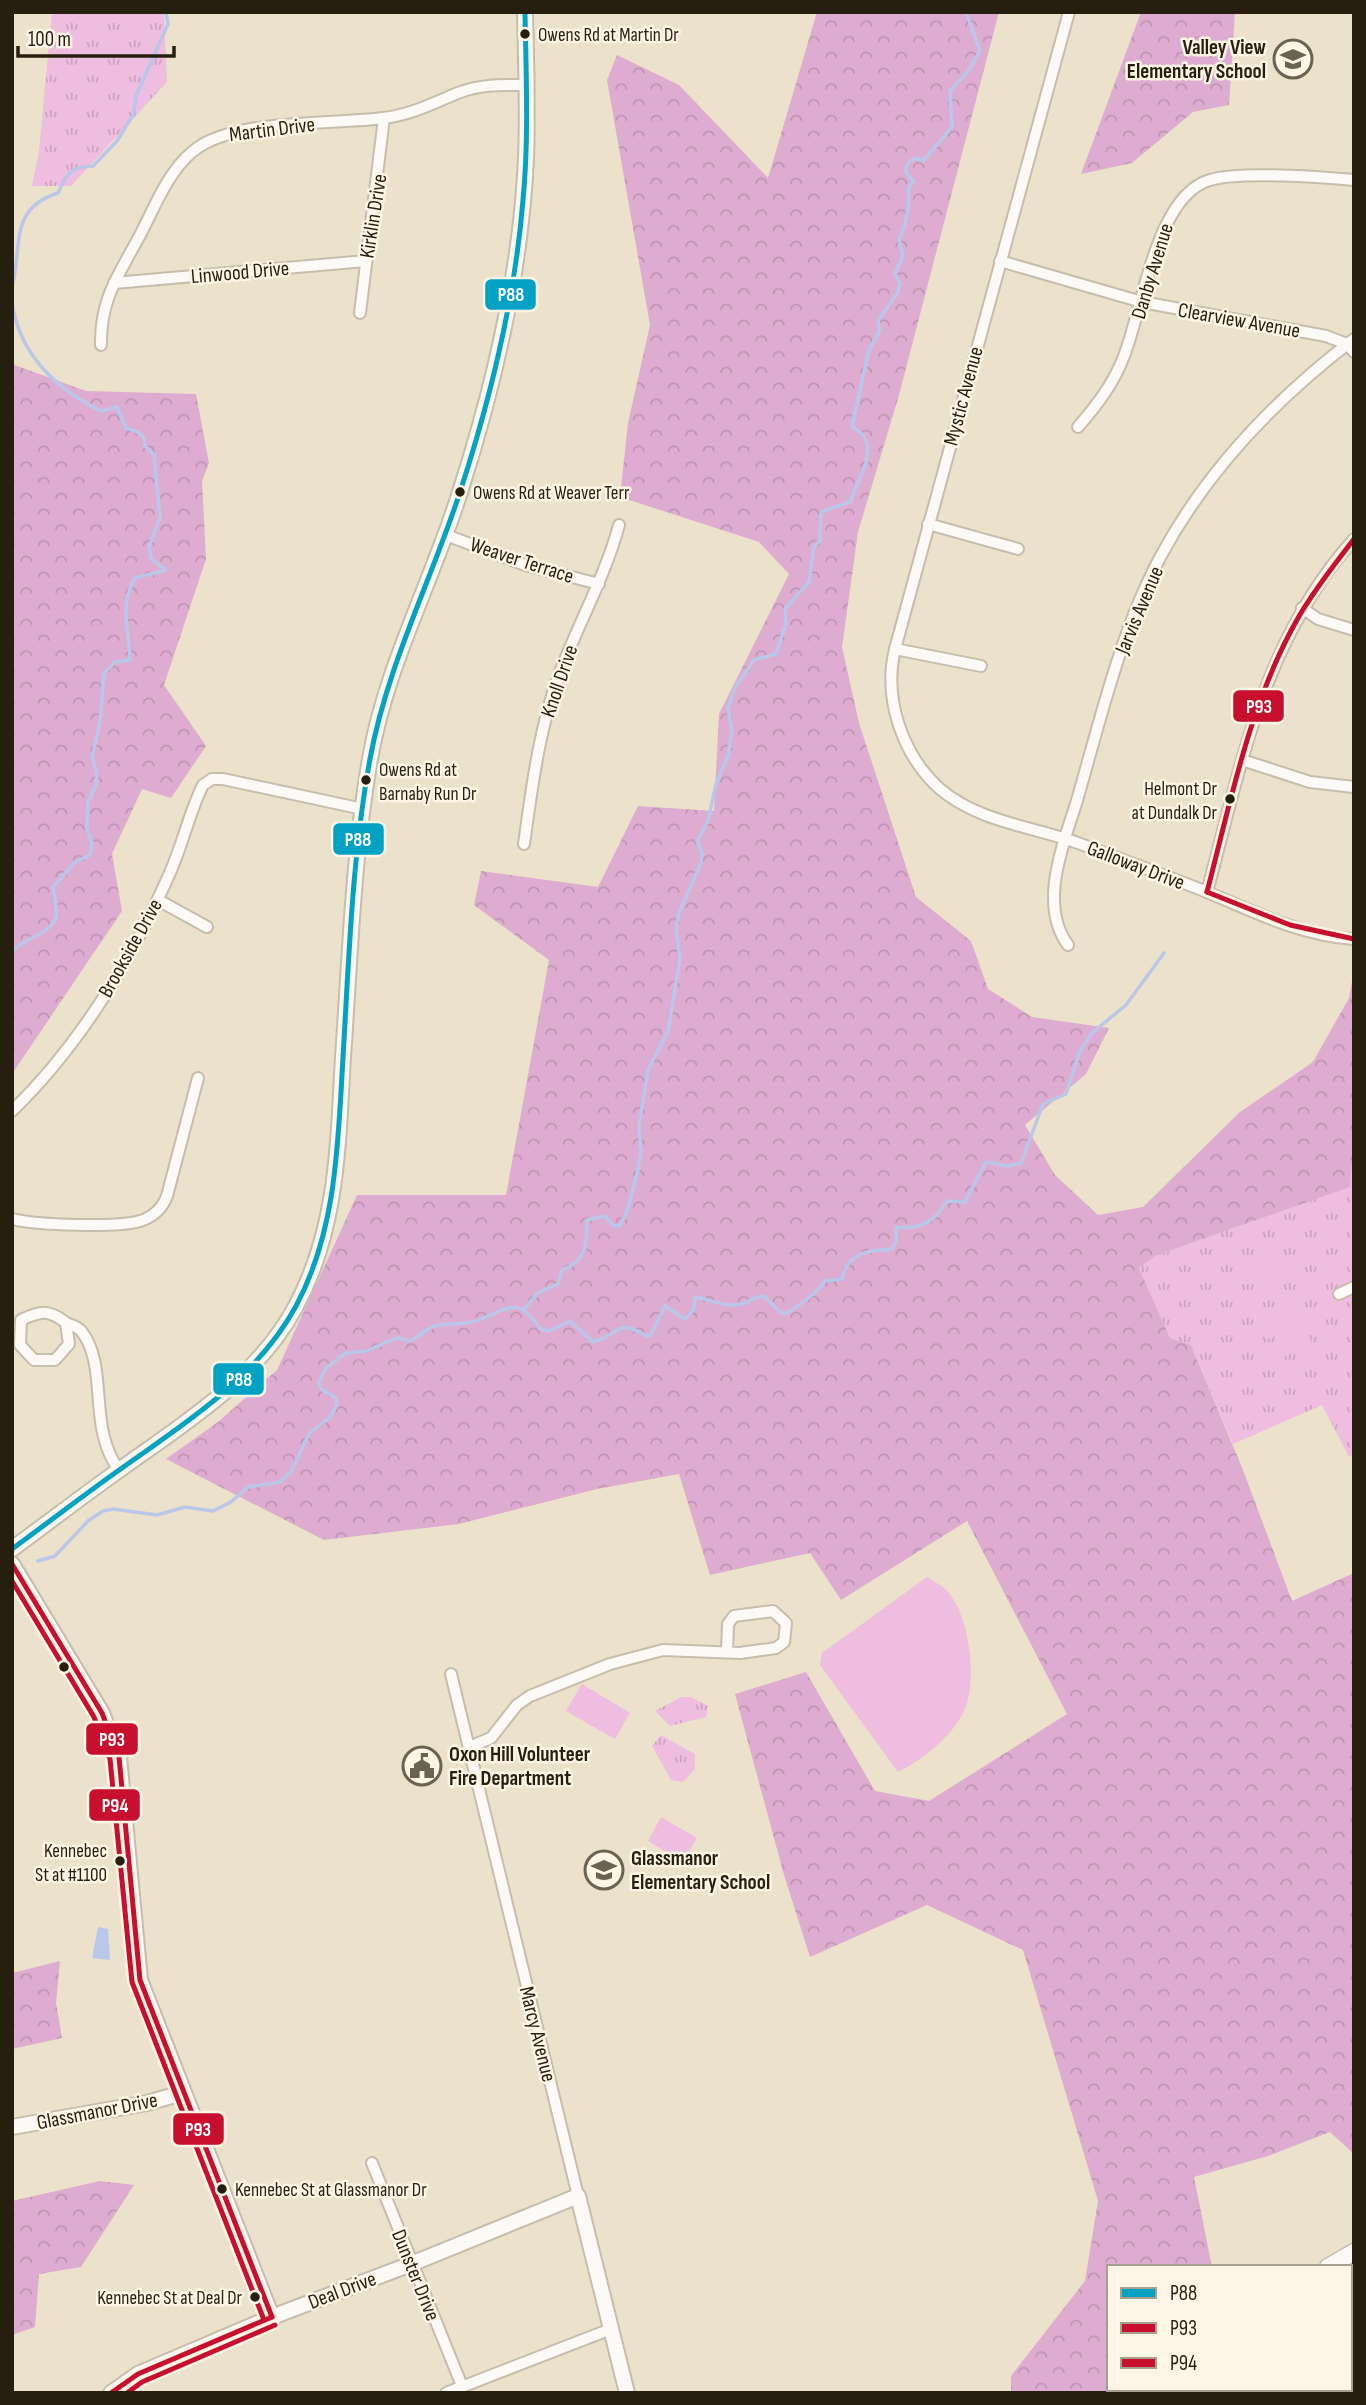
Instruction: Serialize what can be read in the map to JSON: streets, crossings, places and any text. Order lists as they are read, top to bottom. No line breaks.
{"streets":{"street":["Martin Drive","Kirklin Drive","Danby Avenue","Linwood Drive","Clearview Avenue","Mystic Avenue","Weaver Terrace","Jarvis Avenue","Knoll Drive","Galloway Drive","Brookside Drive","Marcy Avenue","Glassmanor Drive","Dunster Drive","Deal Drive"]},"crossings":[["Martin Drive","Kirklin Drive"],["Martin Drive","Linwood Drive"],["Kirklin Drive","Linwood Drive"],["Danby Avenue","Clearview Avenue"],["Clearview Avenue","Mystic Avenue"],["Clearview Avenue","Jarvis Avenue"],["Mystic Avenue","Galloway Drive"],["Weaver Terrace","Knoll Drive"],["Jarvis Avenue","Galloway Drive"],["Marcy Avenue","Deal Drive"],["Dunster Drive","Deal Drive"]],"places":{"other":["Owens Rd at Martin Dr","Owens Rd at Weaver Terr","Owens Rd at Barnaby Run Dr","Helmont Dr at Dundalk Dr","Kennebec St at #1100","Kennebec St at Glassmanor Dr","Kennebec St at Deal Dr"],"school or university":["Valley View Elementary School","Glassmanor Elementary School"],"public building":["Oxon Hill Volunteer Fire Department"]},"lines":["transit line P88","transit line P93","transit line P94"],"legend":["P88","P93","P94"],"scale_bar":"100 m"}
